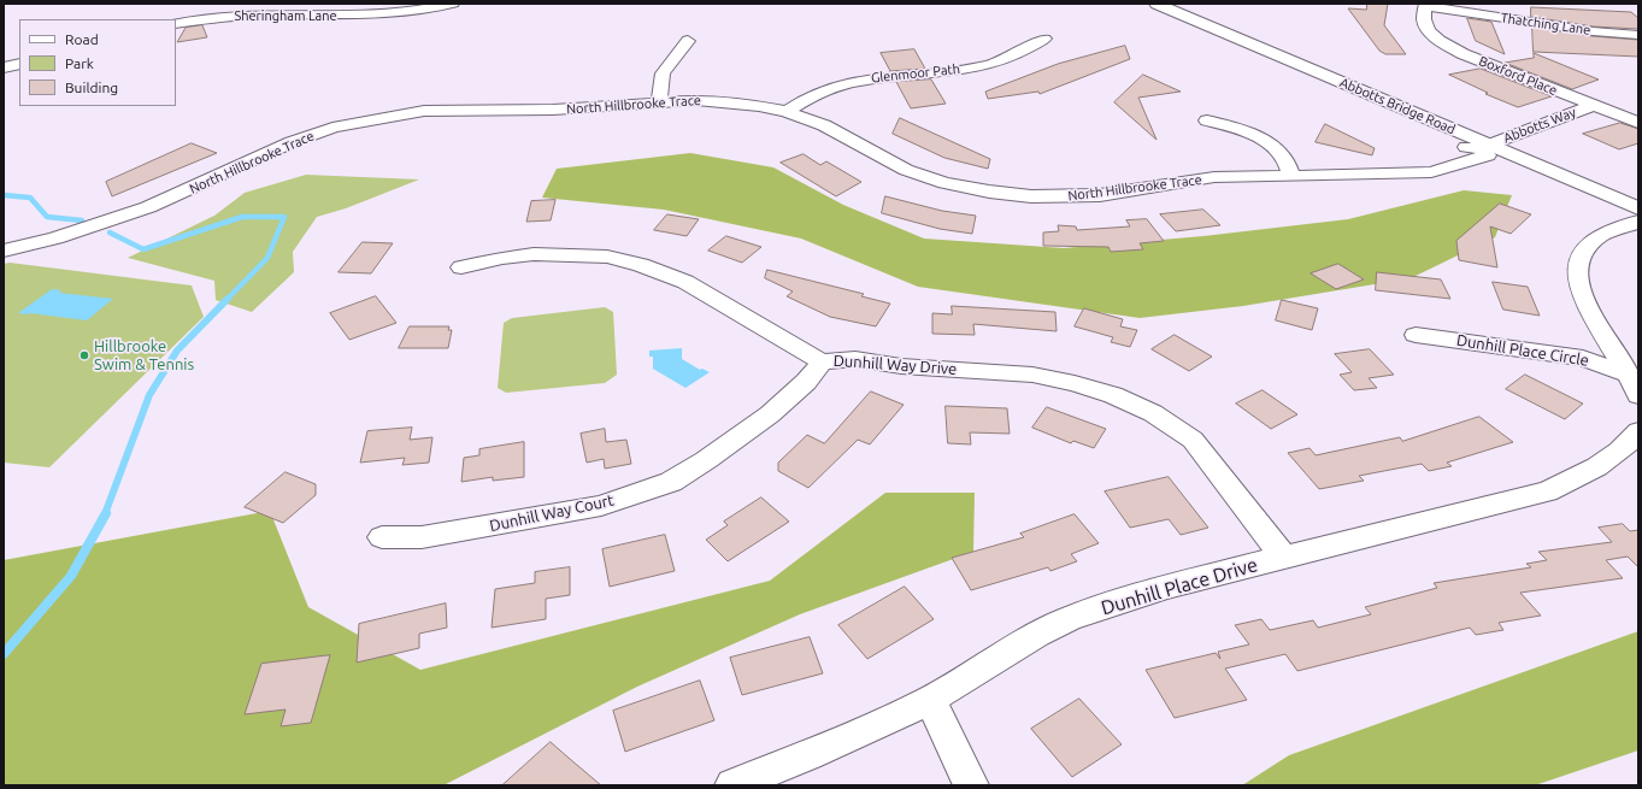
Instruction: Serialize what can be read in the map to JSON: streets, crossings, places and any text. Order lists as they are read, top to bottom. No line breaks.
{"streets":{"main road":["Abbotts Bridge Road"],"street":["Sheringham Lane","Thatching Lane","Glenmoor Path","Boxford Place","North Hillbrooke Trace","Abbotts Way","Dunhill Place Circle","Dunhill Way Drive","Dunhill Way Court","Dunhill Place Drive"]},"crossings":[["Thatching Lane","Boxford Place"],["Glenmoor Path","North Hillbrooke Trace"],["Boxford Place","Abbotts Way"],["North Hillbrooke Trace","Abbotts Bridge Road"],["North Hillbrooke Trace","Abbotts Way"],["Abbotts Bridge Road","Abbotts Way"],["Dunhill Way Drive","Dunhill Way Court"],["Dunhill Way Drive","Dunhill Place Drive"]],"places":["Hillbrooke Swim & Tennis"],"legend":["Road","Park","Building"]}
